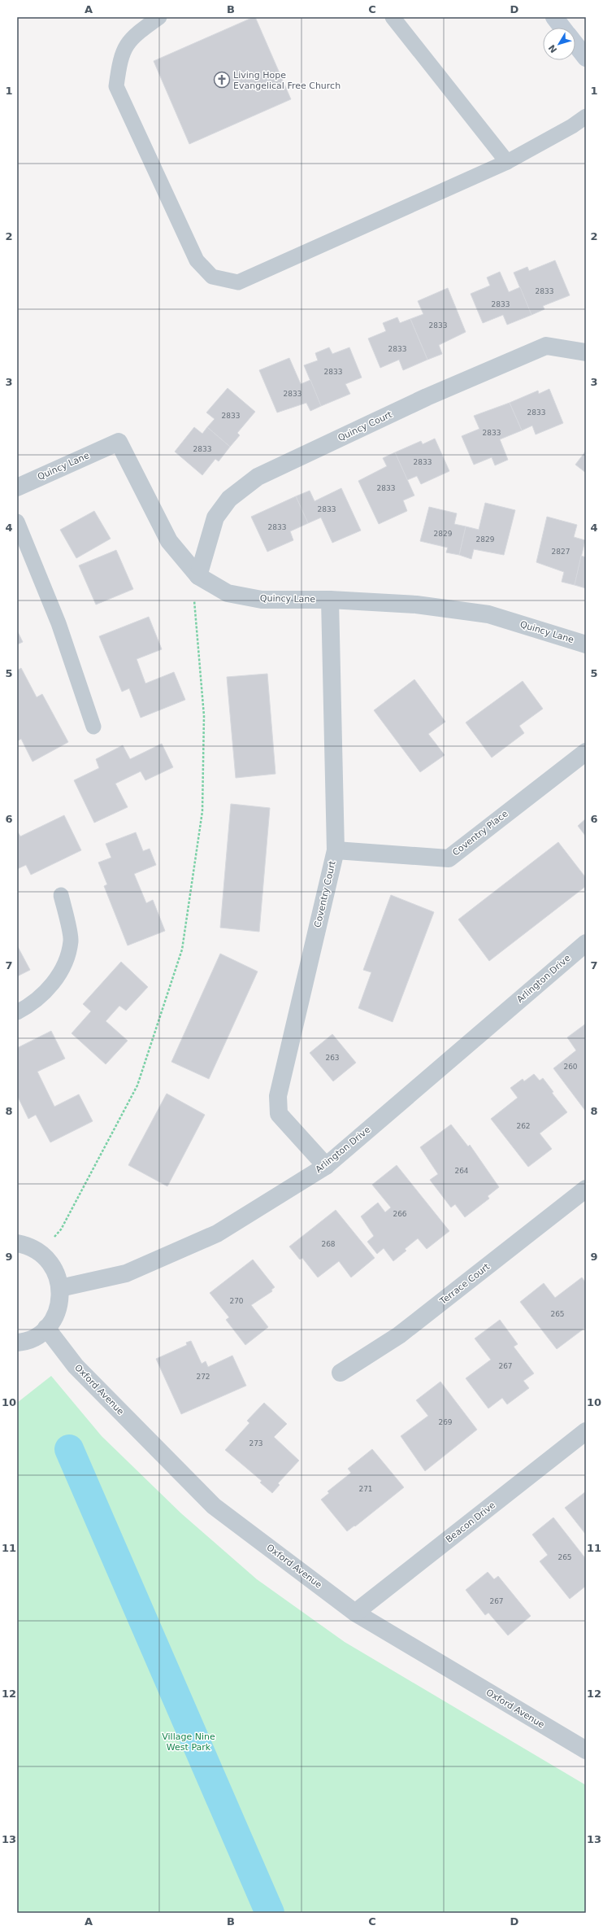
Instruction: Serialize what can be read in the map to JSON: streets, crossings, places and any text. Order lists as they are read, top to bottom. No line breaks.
{"streets":{"street":["Quincy Court","Quincy Lane","Coventry Place","Coventry Court","Arlington Drive","Terrace Court","Oxford Avenue","Beacon Drive"]},"crossings":[["Quincy Court","Quincy Lane"],["Quincy Lane","Coventry Court"],["Coventry Place","Coventry Court"],["Coventry Court","Arlington Drive"],["Oxford Avenue","Beacon Drive"]],"parks":["Village Nine West Park"],"places":{"church":["Living Hope Evangelical Free Church"]},"house_numbers":["2833","2833","2833","2833","2833","2833","2833","2833","2833","2833","2833","2833","2833","2833","2829","2829","2827","263","260","262","264","266","268","270","265","267","272","269","273","271","265","267"],"north":"bottom left","grid":{"columns":["A","B","C","D"],"rows":["1","2","3","4","5","6","7","8","9","10","11","12","13"]}}
